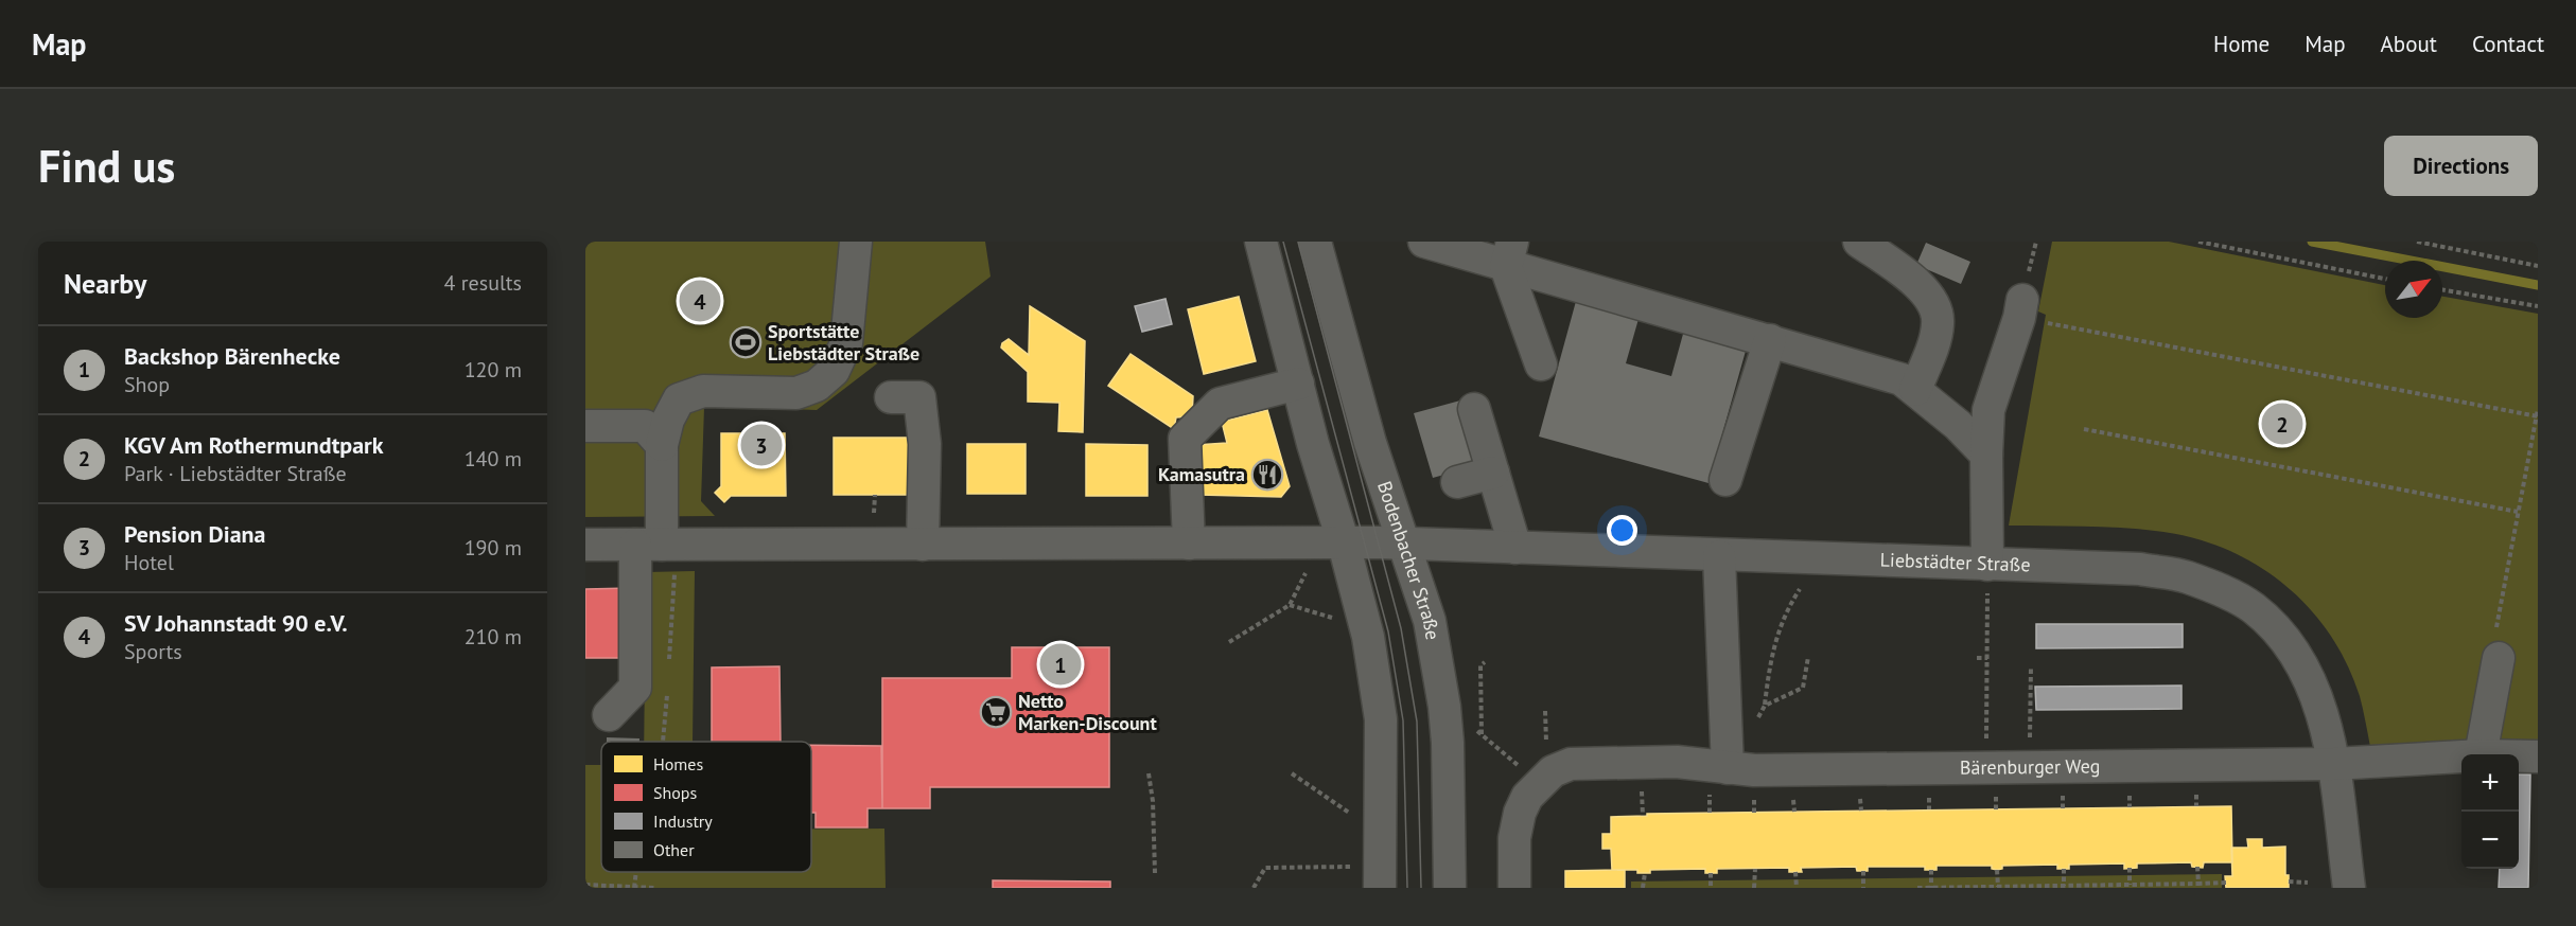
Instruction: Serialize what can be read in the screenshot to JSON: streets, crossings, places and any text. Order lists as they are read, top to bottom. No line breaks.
{"streets":{"street":["Bodenbacher Straße","Liebstädter Straße","Bärenburger Weg"]},"crossings":[["Bodenbacher Straße","Liebstädter Straße"],["Liebstädter Straße","Bärenburger Weg"]],"places":{"sports":["Sportstätte Liebstädter Straße"],"restaurant":["Kamasutra"],"supermarket":["Netto Marken-Discount"]},"legend":["Homes","Shops","Industry","Other"],"north":"top right","page":{"header":"Map","nav":["Home","Map","About","Contact"],"buttons":"Directions","title":"Find us","heading":["Nearby","4 results"],"pins":["4","2","3","1"],"list":[{"mark":"1","name":"Backshop Bärenhecke","note":"Shop","value":"120 m"},{"mark":"2","name":"KGV Am Rothermundtpark","note":"Park · Liebstädter Straße","value":"140 m"},{"mark":"3","name":"Pension Diana","note":"Hotel","value":"190 m"},{"mark":"4","name":"SV Johannstadt 90 e.V.","note":"Sports","value":"210 m"}],"map_buttons":["+","−"]}}
